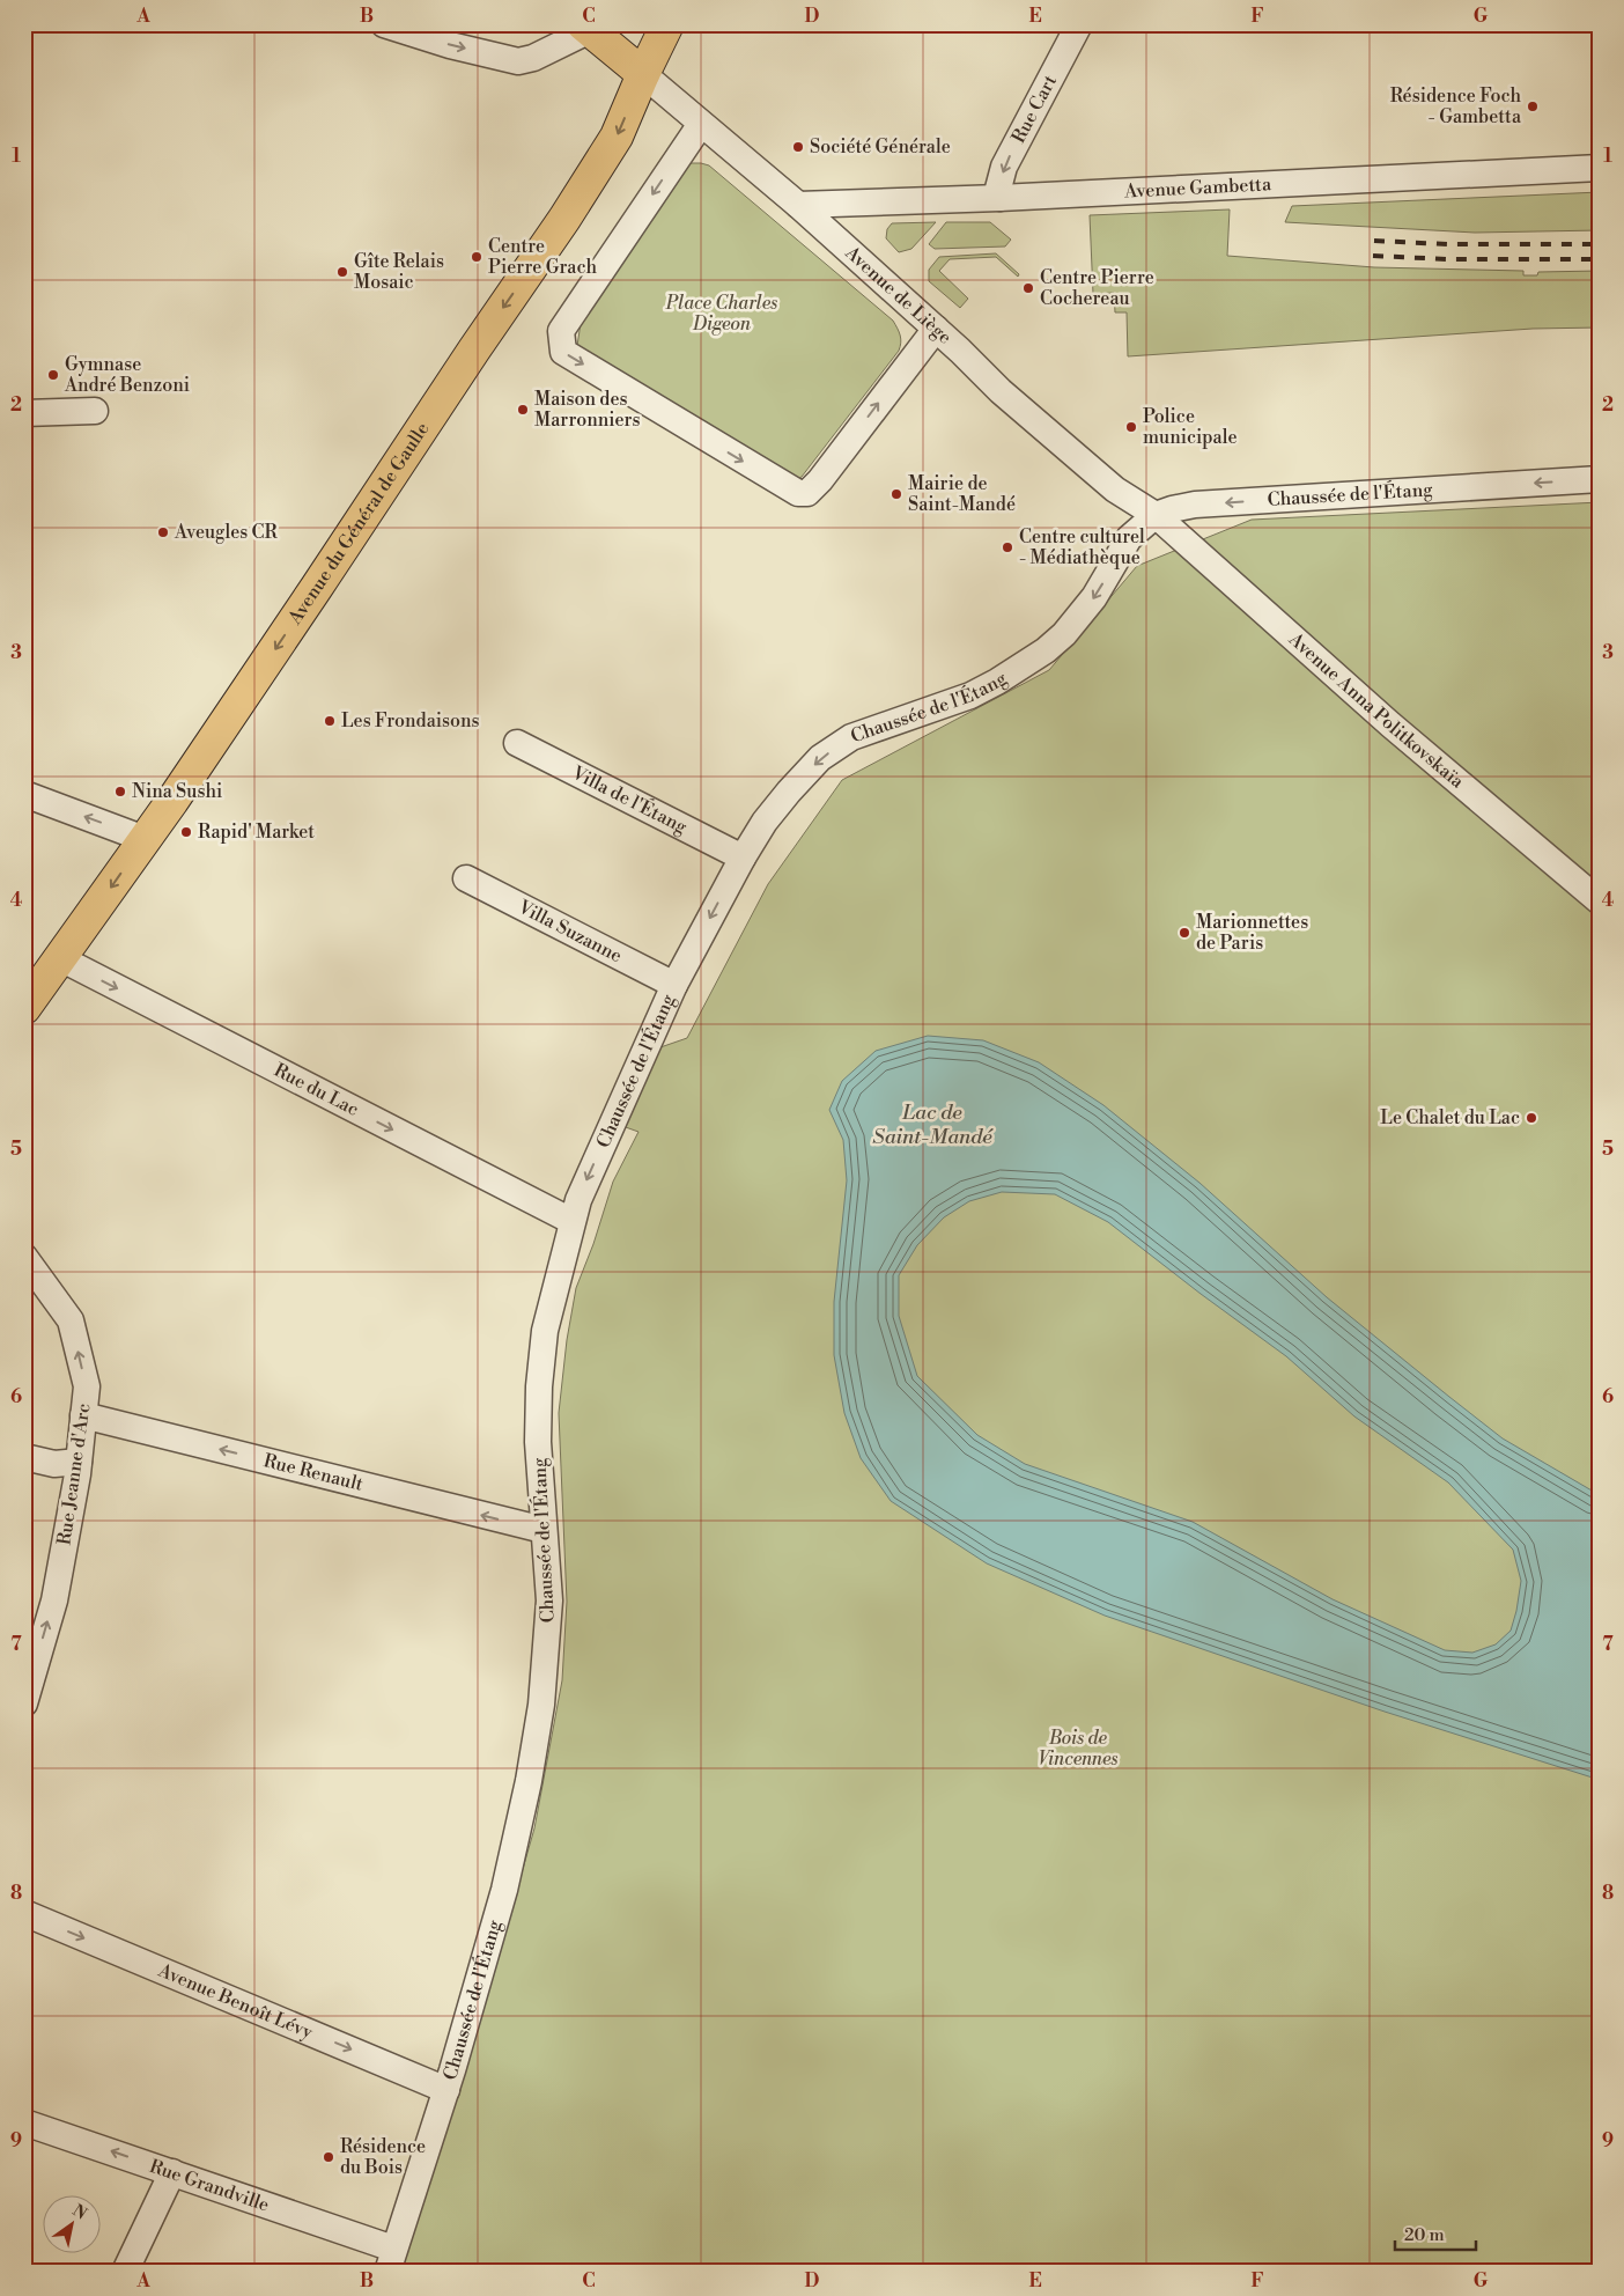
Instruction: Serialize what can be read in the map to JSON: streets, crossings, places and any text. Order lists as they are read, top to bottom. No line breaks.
{"streets":{"main road":["Avenue du Général de Gaulle"],"street":["Rue Cart","Avenue Gambetta","Avenue de Liège","Chaussée de l'Étang","Avenue Anna Politkovskaïa","Villa de l'Étang","Villa Suzanne","Rue du Lac","Rue Renault","Rue Jeanne d'Arc","Avenue Benoît Lévy","Rue Grandville"]},"crossings":[["Rue Cart","Avenue Gambetta"],["Avenue Gambetta","Avenue de Liège"],["Avenue de Liège","Chaussée de l'Étang"],["Avenue de Liège","Avenue du Général de Gaulle"],["Avenue de Liège","Avenue Anna Politkovskaïa"],["Chaussée de l'Étang","Avenue Anna Politkovskaïa"],["Chaussée de l'Étang","Villa de l'Étang"],["Chaussée de l'Étang","Villa Suzanne"],["Chaussée de l'Étang","Rue du Lac"],["Chaussée de l'Étang","Rue Renault"],["Chaussée de l'Étang","Avenue Benoît Lévy"],["Chaussée de l'Étang","Rue Grandville"],["Avenue du Général de Gaulle","Rue du Lac"],["Rue Renault","Rue Jeanne d'Arc"]],"one_way":["Rue Cart","Chaussée de l'Étang","Avenue du Général de Gaulle","Rue du Lac","Rue Renault","Rue Jeanne d'Arc","Avenue Benoît Lévy","Rue Grandville"],"water":["Lac de Saint-Mandé"],"parks":["Place Charles Digeon","Bois de Vincennes"],"places":["Résidence Foch - Gambetta","Société Générale","Centre Pierre Grach","Gîte Relais Mosaic","Centre Pierre Cochereau","Gymnase André Benzoni","Maison des Marronniers","Police municipale","Mairie de Saint-Mandé","Aveugles CR","Centre culturel - Médiathèque","Les Frondaisons","Nina Sushi","Rapid' Market","Marionnettes de Paris","Le Chalet du Lac","Résidence du Bois"],"scale_bar":"20 m","north":"top right","grid":{"columns":["A","B","C","D","E","F","G"],"rows":["1","2","3","4","5","6","7","8","9"]}}
